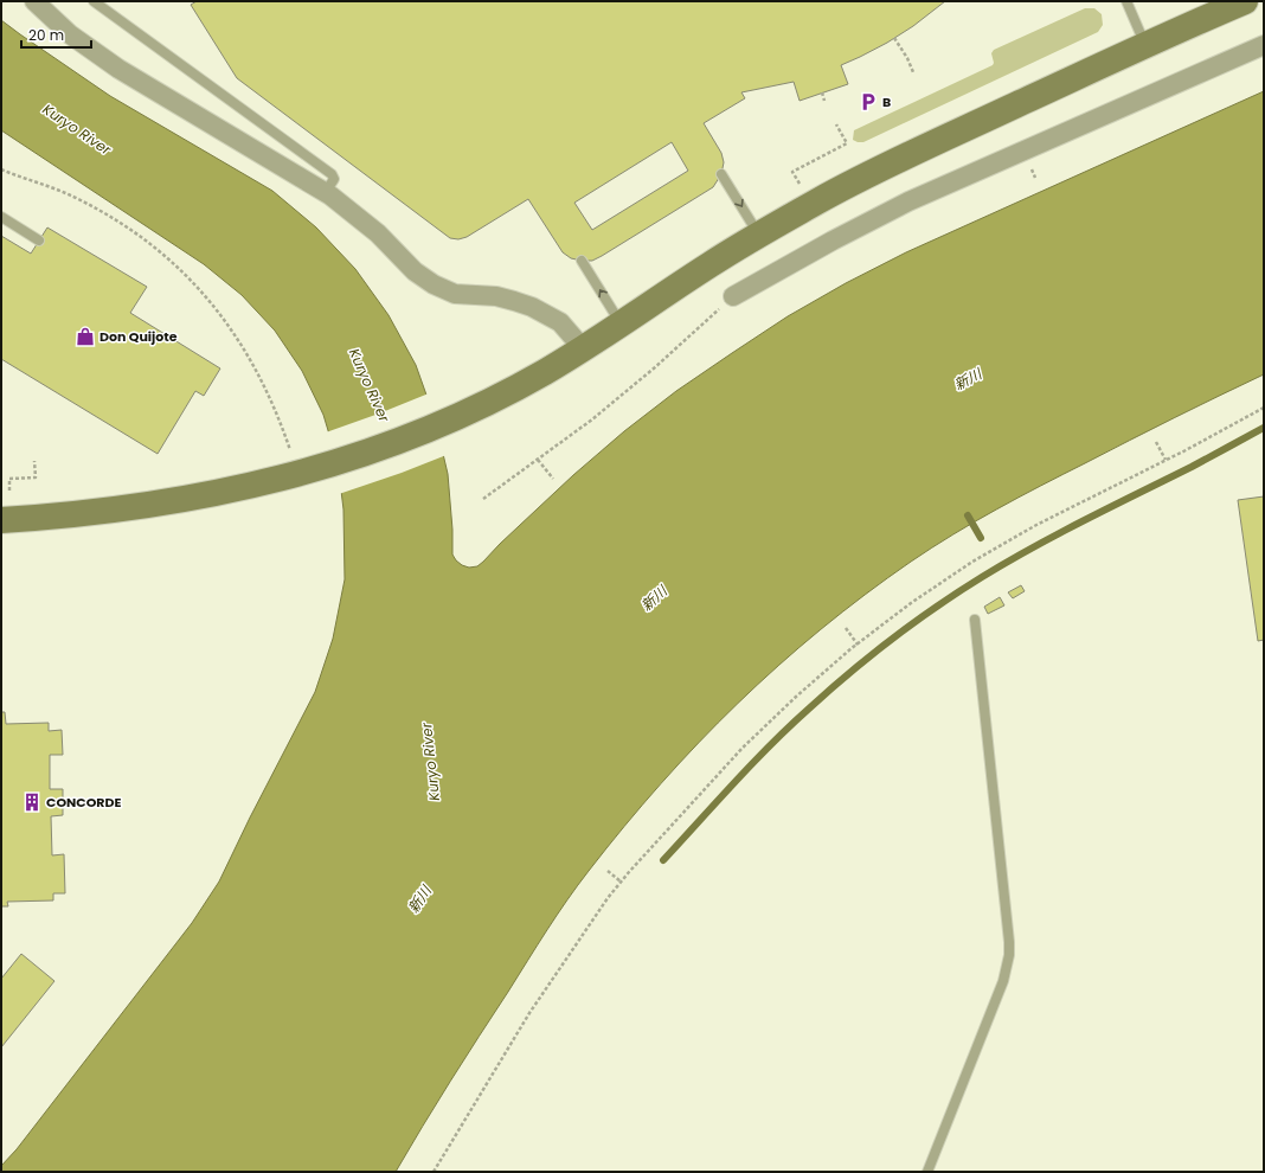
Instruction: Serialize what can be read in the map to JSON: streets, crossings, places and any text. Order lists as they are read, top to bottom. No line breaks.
{"water":["Kuryo River","新川"],"places":{"parking":["B"],"shop":["Don Quijote"],"building":["CONCORDE"]},"scale_bar":"20 m"}
